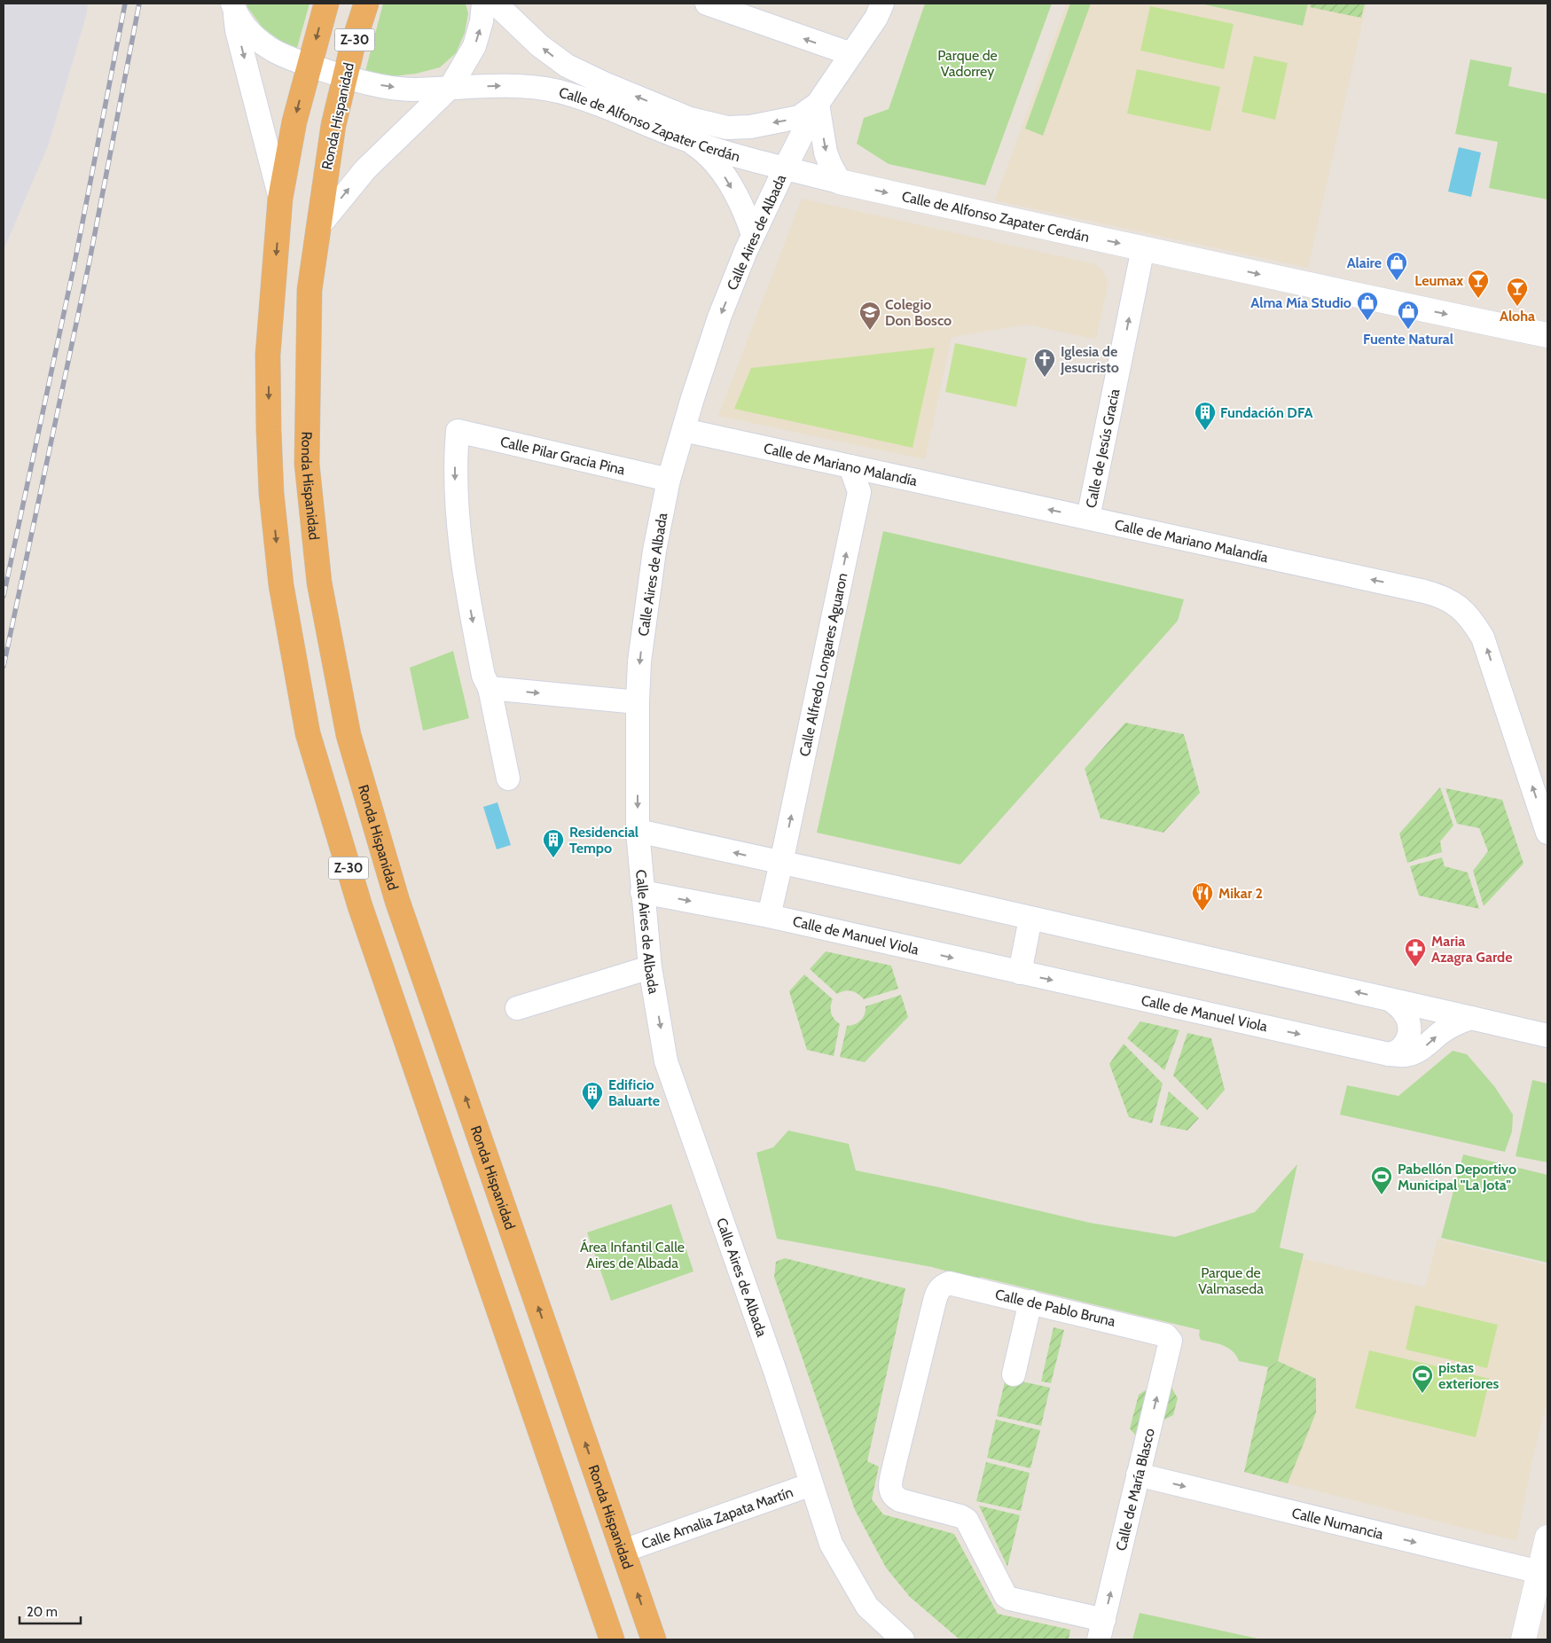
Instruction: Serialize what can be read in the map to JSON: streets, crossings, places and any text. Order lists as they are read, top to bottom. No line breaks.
{"streets":{"highway":["Z-30","Ronda Hispanidad"],"street":["Calle de Alfonso Zapater Cerdán","Calle Aires de Albada","Calle de Jesús Gracia","Calle Pilar Gracia Pina","Calle de Mariano Malandía","Calle Alfredo Longares Aguaron","Calle de Manuel Viola","Calle de Pablo Bruna","Calle de María Blasco","Calle Amalia Zapata Martín","Calle Numancia"]},"crossings":[["Z-30","Calle de Alfonso Zapater Cerdán"],["Ronda Hispanidad","Calle de Alfonso Zapater Cerdán"],["Ronda Hispanidad","Calle Amalia Zapata Martín"],["Calle de Alfonso Zapater Cerdán","Calle Aires de Albada"],["Calle de Alfonso Zapater Cerdán","Calle de Jesús Gracia"],["Calle Aires de Albada","Calle Pilar Gracia Pina"],["Calle Aires de Albada","Calle de Mariano Malandía"],["Calle Aires de Albada","Calle de Manuel Viola"],["Calle Aires de Albada","Calle Amalia Zapata Martín"],["Calle de Jesús Gracia","Calle de Mariano Malandía"],["Calle de Mariano Malandía","Calle Alfredo Longares Aguaron"],["Calle de Pablo Bruna","Calle de María Blasco"],["Calle de María Blasco","Calle Numancia"]],"one_way":["Calle Aires de Albada","Calle de Jesús Gracia","Calle de Mariano Malandía","Calle Alfredo Longares Aguaron","Calle de María Blasco","Calle Numancia"],"parks":["Parque de Vadorrey","Área Infantil Calle Aires de Albada","Parque de Valmaseda"],"places":{"shop":["Alaire","Alma Mía Studio","Fuente Natural"],"bar":["Leumax","Aloha"],"school or university":["Colegio Don Bosco"],"church":["Iglesia de Jesucristo"],"building":["Fundación DFA","Residencial Tempo","Edificio Baluarte"],"restaurant":["Mikar 2"],"pharmacy":["Maria Azagra Garde"],"sports":["Pabellón Deportivo Municipal \"La Jota\"","pistas exteriores"]},"scale_bar":"20 m"}
